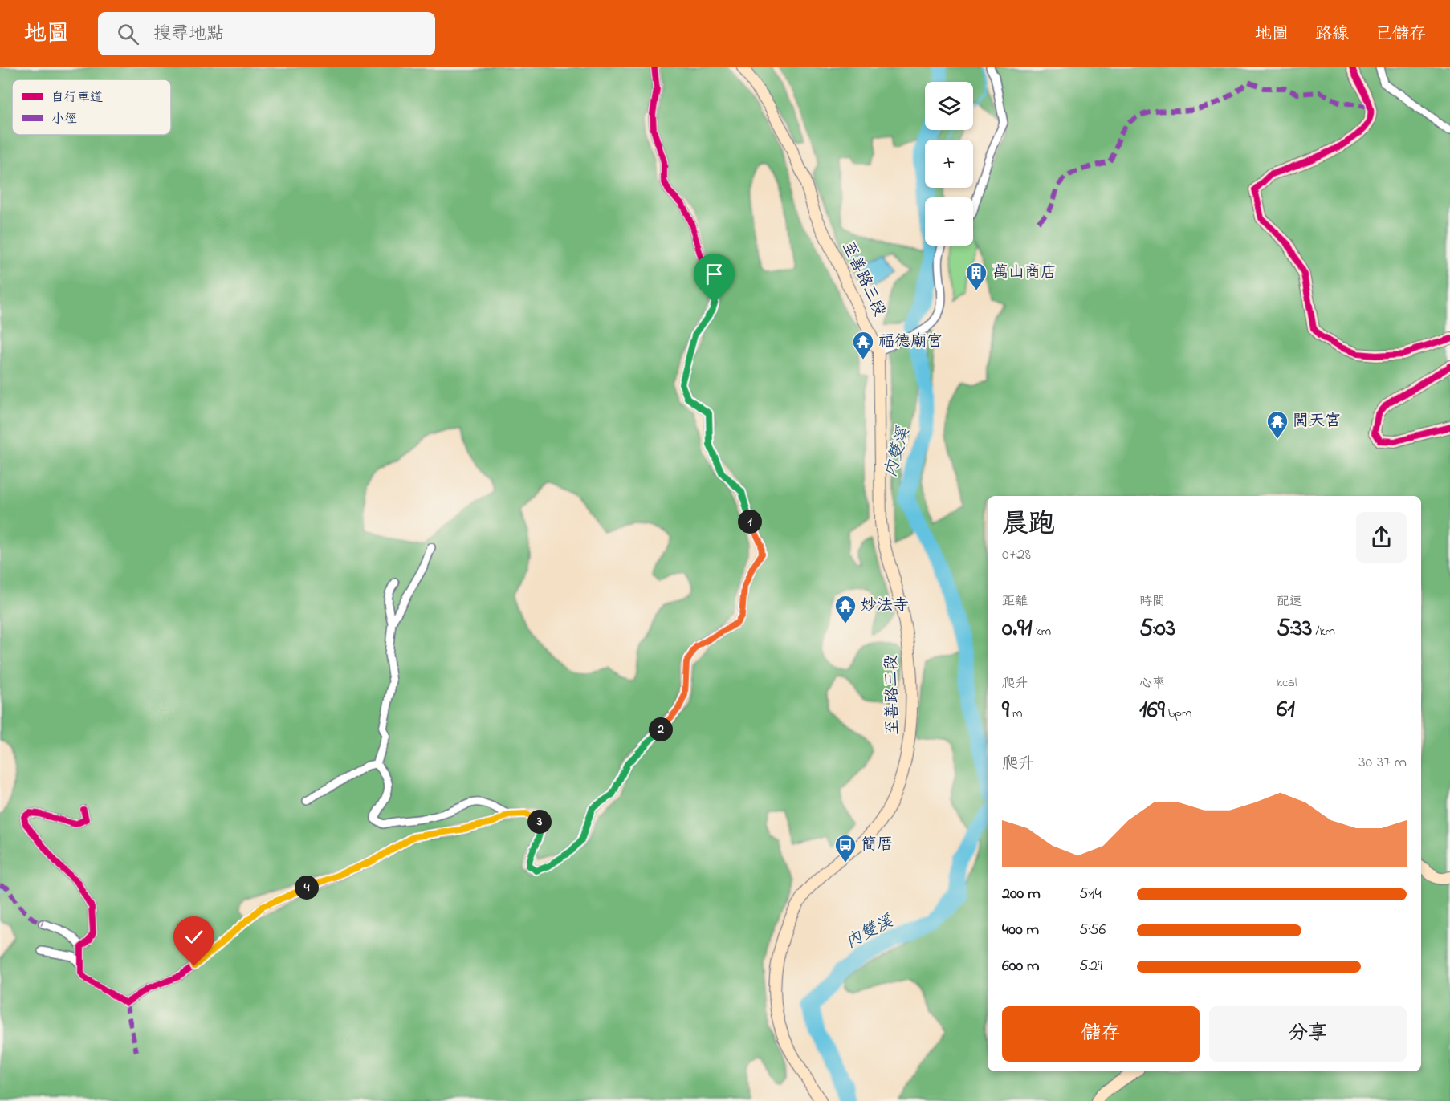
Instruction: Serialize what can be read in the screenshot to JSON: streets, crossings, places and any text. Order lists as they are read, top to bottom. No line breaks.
{"streets":{"street":["至善路三段"]},"water":["內雙溪"],"places":{"building":["萬山商店"],"temple":["福德廟宮","閭天宮","妙法寺"],"bus stop":["簡厝"]},"legend":["自行車道","小徑"],"page":{"header":"地圖","search":"搜尋地點","nav":["地圖","路線","已儲存"],"map_buttons":["+","−"],"heading":["晨跑","07:28"],"pins":["1","2","3","4"],"stats":[["距離","0.91 km"],["時間","5:03"],["配速","5:33 /km"],["爬升","9 m"],["心率","169 bpm"],["kcal","61"]],"chart":["爬升","30–37 m"],"list":[{"name":"200 m","note":"5:14"},{"name":"400 m","note":"5:56"},{"name":"600 m","note":"5:29"}],"buttons":["儲存","分享"]}}
